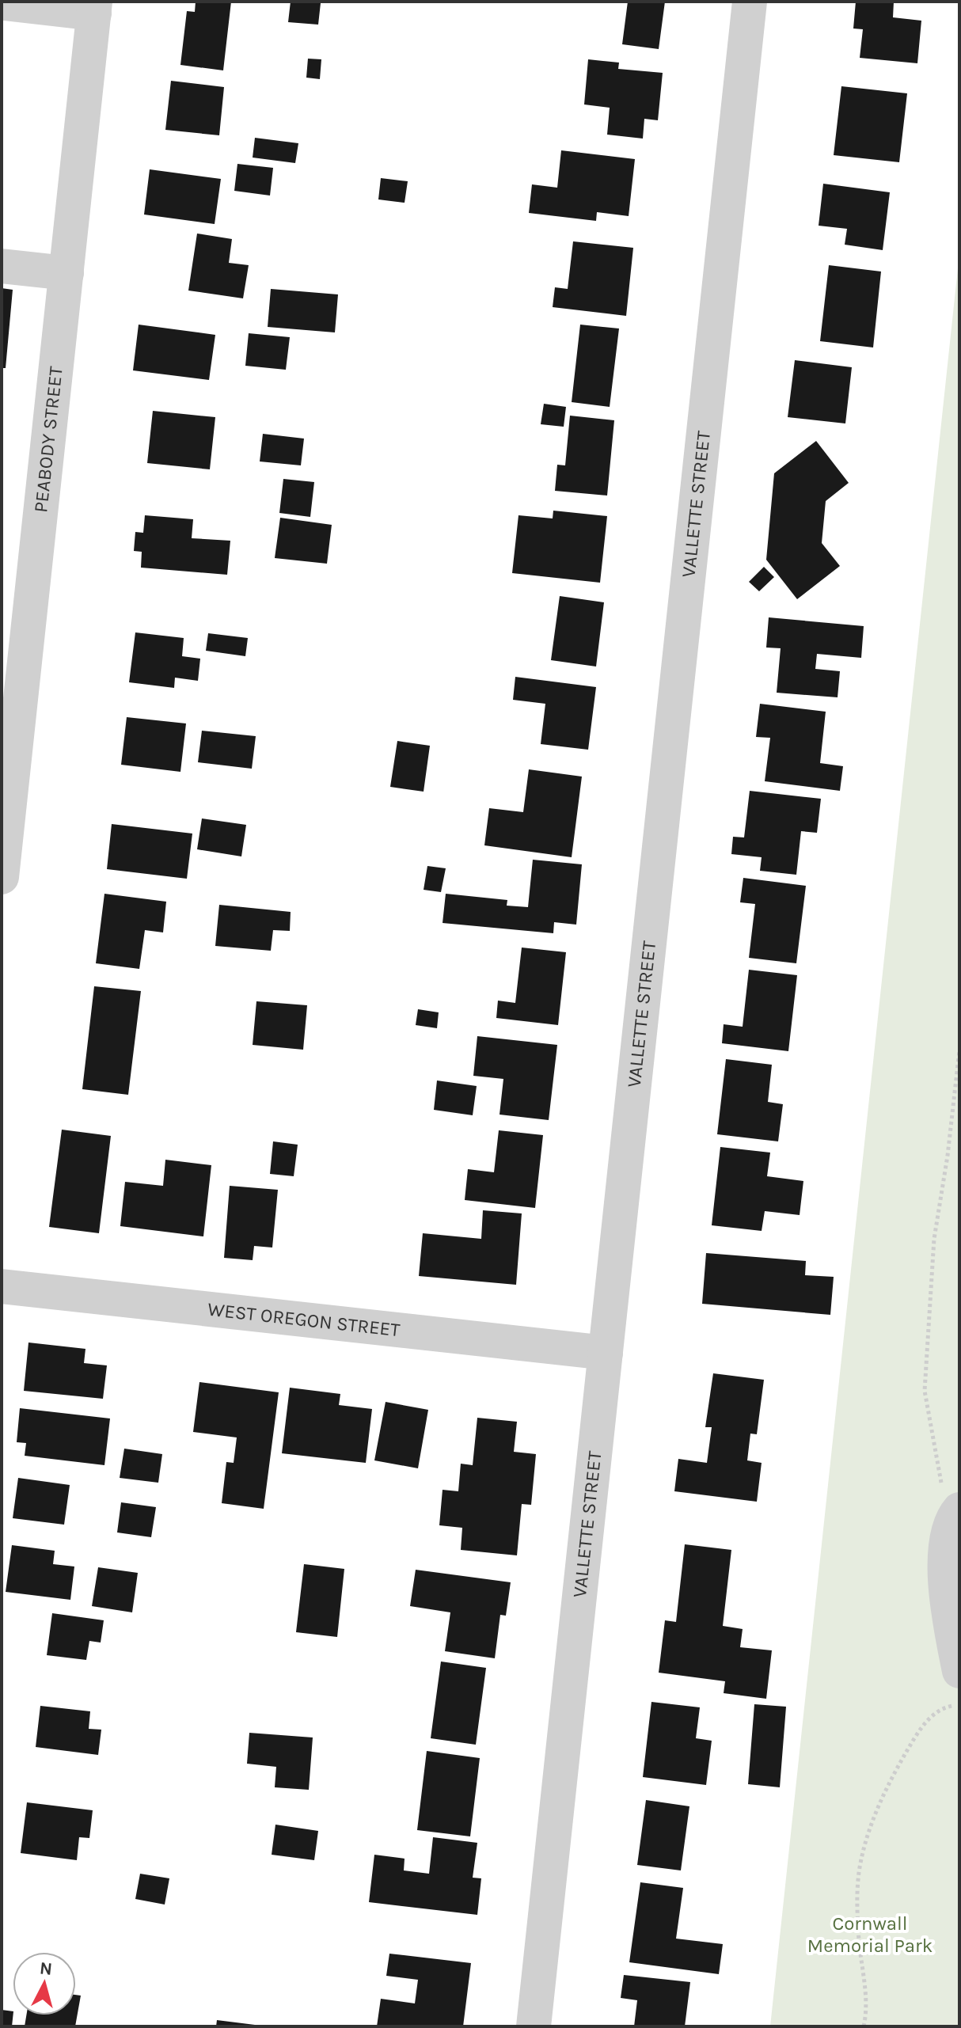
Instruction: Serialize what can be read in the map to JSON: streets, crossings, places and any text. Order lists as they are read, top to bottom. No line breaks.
{"streets":{"street":["PEABODY STREET","VALLETTE STREET","WEST OREGON STREET"]},"crossings":[["VALLETTE STREET","WEST OREGON STREET"]],"parks":["Cornwall Memorial Park"],"north":"top"}
